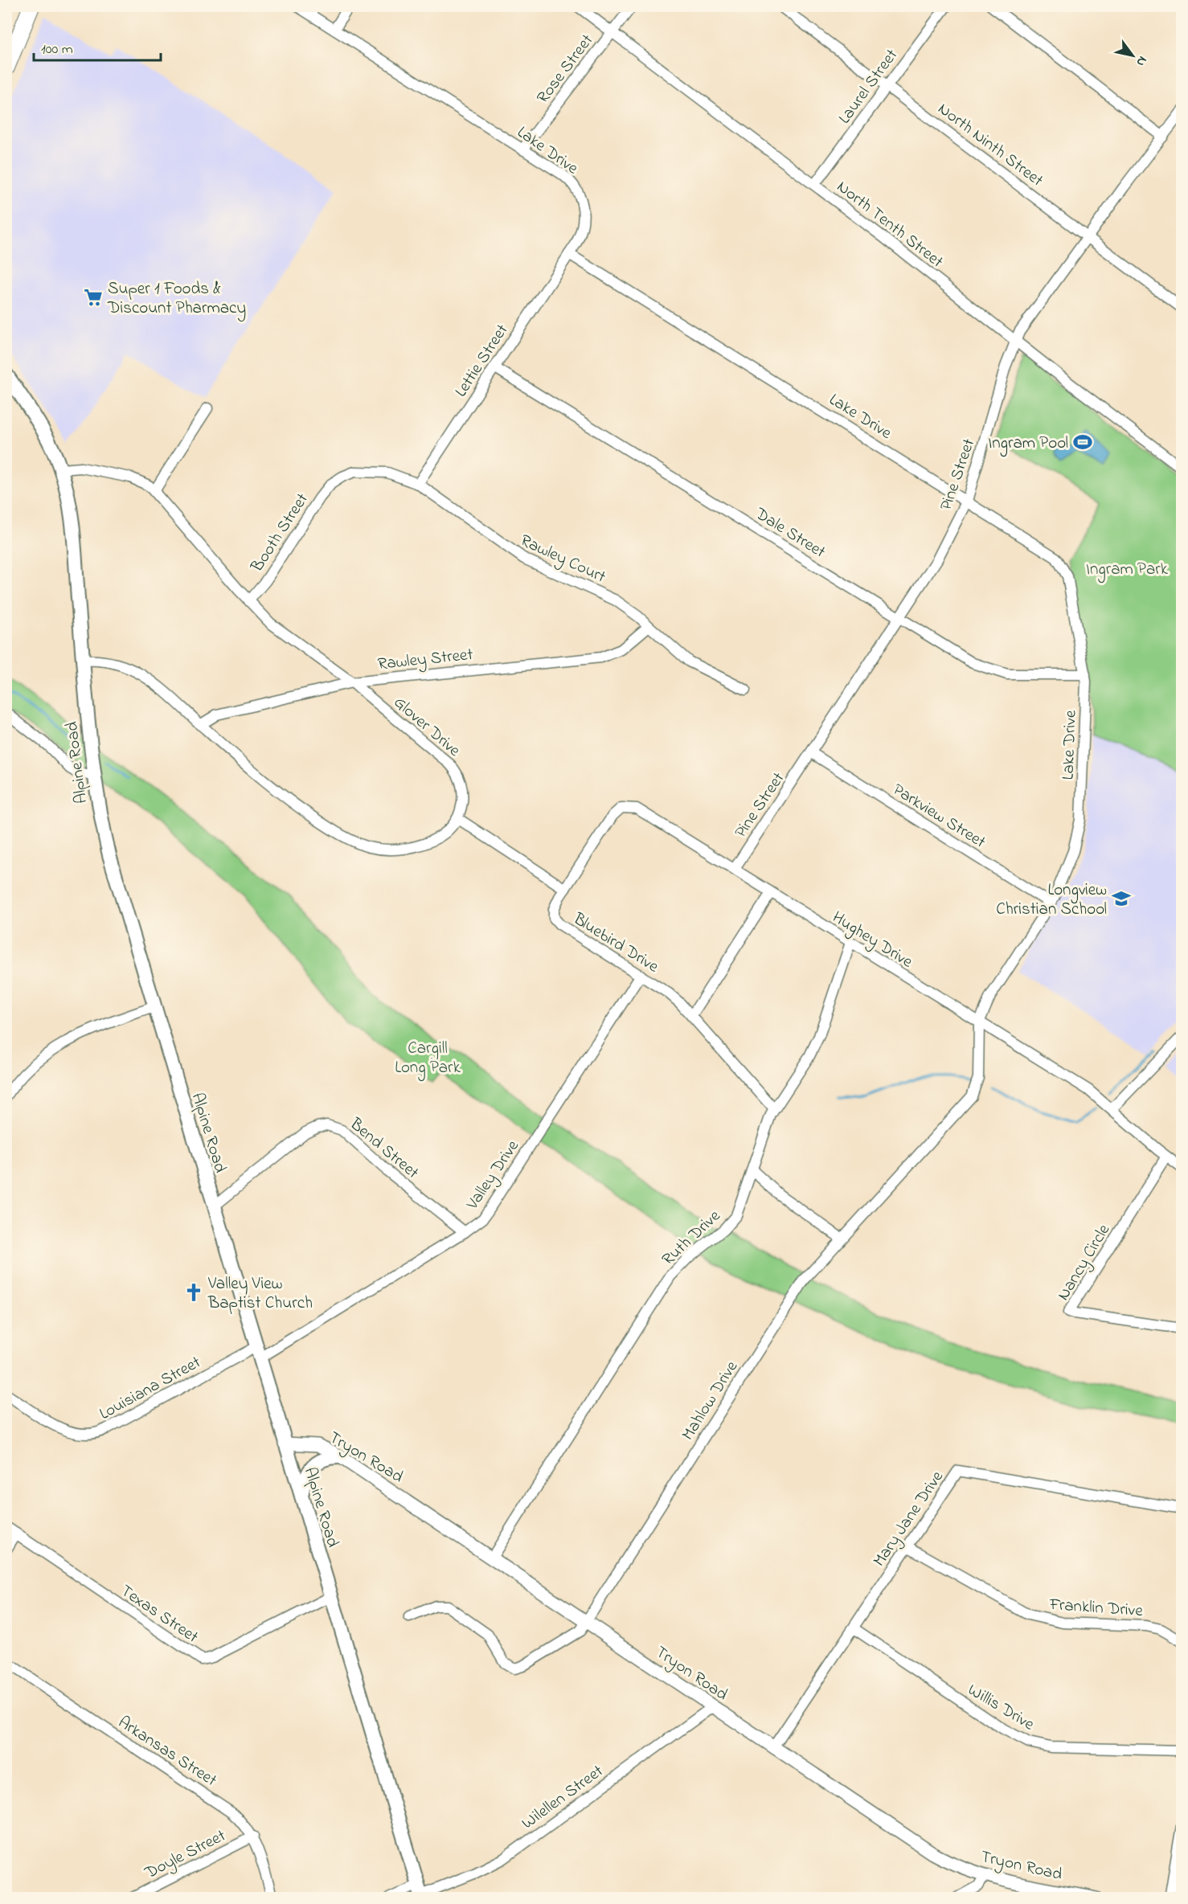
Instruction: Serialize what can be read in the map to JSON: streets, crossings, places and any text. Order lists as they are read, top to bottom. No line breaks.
{"streets":{"main road":["Alpine Road"],"street":["Rose Street","Laurel Street","North Ninth Street","Lake Drive","North Tenth Street","Lettie Street","Pine Street","Booth Street","Dale Street","Rawley Court","Rawley Street","Glover Drive","Parkview Street","Hughey Drive","Bluebird Drive","Bend Street","Valley Drive","Ruth Drive","Nancy Circle","Louisiana Street","Mahlow Drive","Tryon Road","Mary Jane Drive","Franklin Drive","Texas Street","Willis Drive","Arkansas Street","Wilellen Street","Doyle Street"]},"crossings":[["Rose Street","Lake Drive"],["Rose Street","North Tenth Street"],["Laurel Street","North Ninth Street"],["Laurel Street","North Tenth Street"],["North Ninth Street","Pine Street"],["Lake Drive","Lettie Street"],["Lake Drive","Pine Street"],["Lake Drive","Dale Street"],["Lake Drive","Parkview Street"],["Lake Drive","Hughey Drive"],["Lake Drive","Mahlow Drive"],["North Tenth Street","Pine Street"],["Lettie Street","Dale Street"],["Lettie Street","Rawley Court"],["Pine Street","Dale Street"],["Pine Street","Parkview Street"],["Pine Street","Hughey Drive"],["Booth Street","Rawley Court"],["Booth Street","Glover Drive"],["Rawley Court","Rawley Street"],["Rawley Street","Glover Drive"],["Glover Drive","Alpine Road"],["Glover Drive","Bluebird Drive"],["Alpine Road","Bend Street"],["Alpine Road","Valley Drive"],["Alpine Road","Louisiana Street"],["Alpine Road","Tryon Road"],["Alpine Road","Texas Street"],["Alpine Road","Wilellen Street"],["Hughey Drive","Bluebird Drive"],["Hughey Drive","Ruth Drive"],["Hughey Drive","Nancy Circle"],["Hughey Drive","Mahlow Drive"],["Bluebird Drive","Valley Drive"],["Bluebird Drive","Ruth Drive"],["Bend Street","Valley Drive"],["Valley Drive","Louisiana Street"],["Ruth Drive","Tryon Road"],["Mahlow Drive","Tryon Road"],["Tryon Road","Mary Jane Drive"],["Tryon Road","Wilellen Street"],["Mary Jane Drive","Franklin Drive"],["Mary Jane Drive","Willis Drive"],["Arkansas Street","Doyle Street"]],"parks":["Ingram Park","Cargill Long Park"],"places":{"supermarket":["Super 1 Foods & Discount Pharmacy"],"sports":["Ingram Pool"],"school or university":["Longview Christian School"],"church":["Valley View Baptist Church"]},"scale_bar":"100 m","north":"bottom right"}
